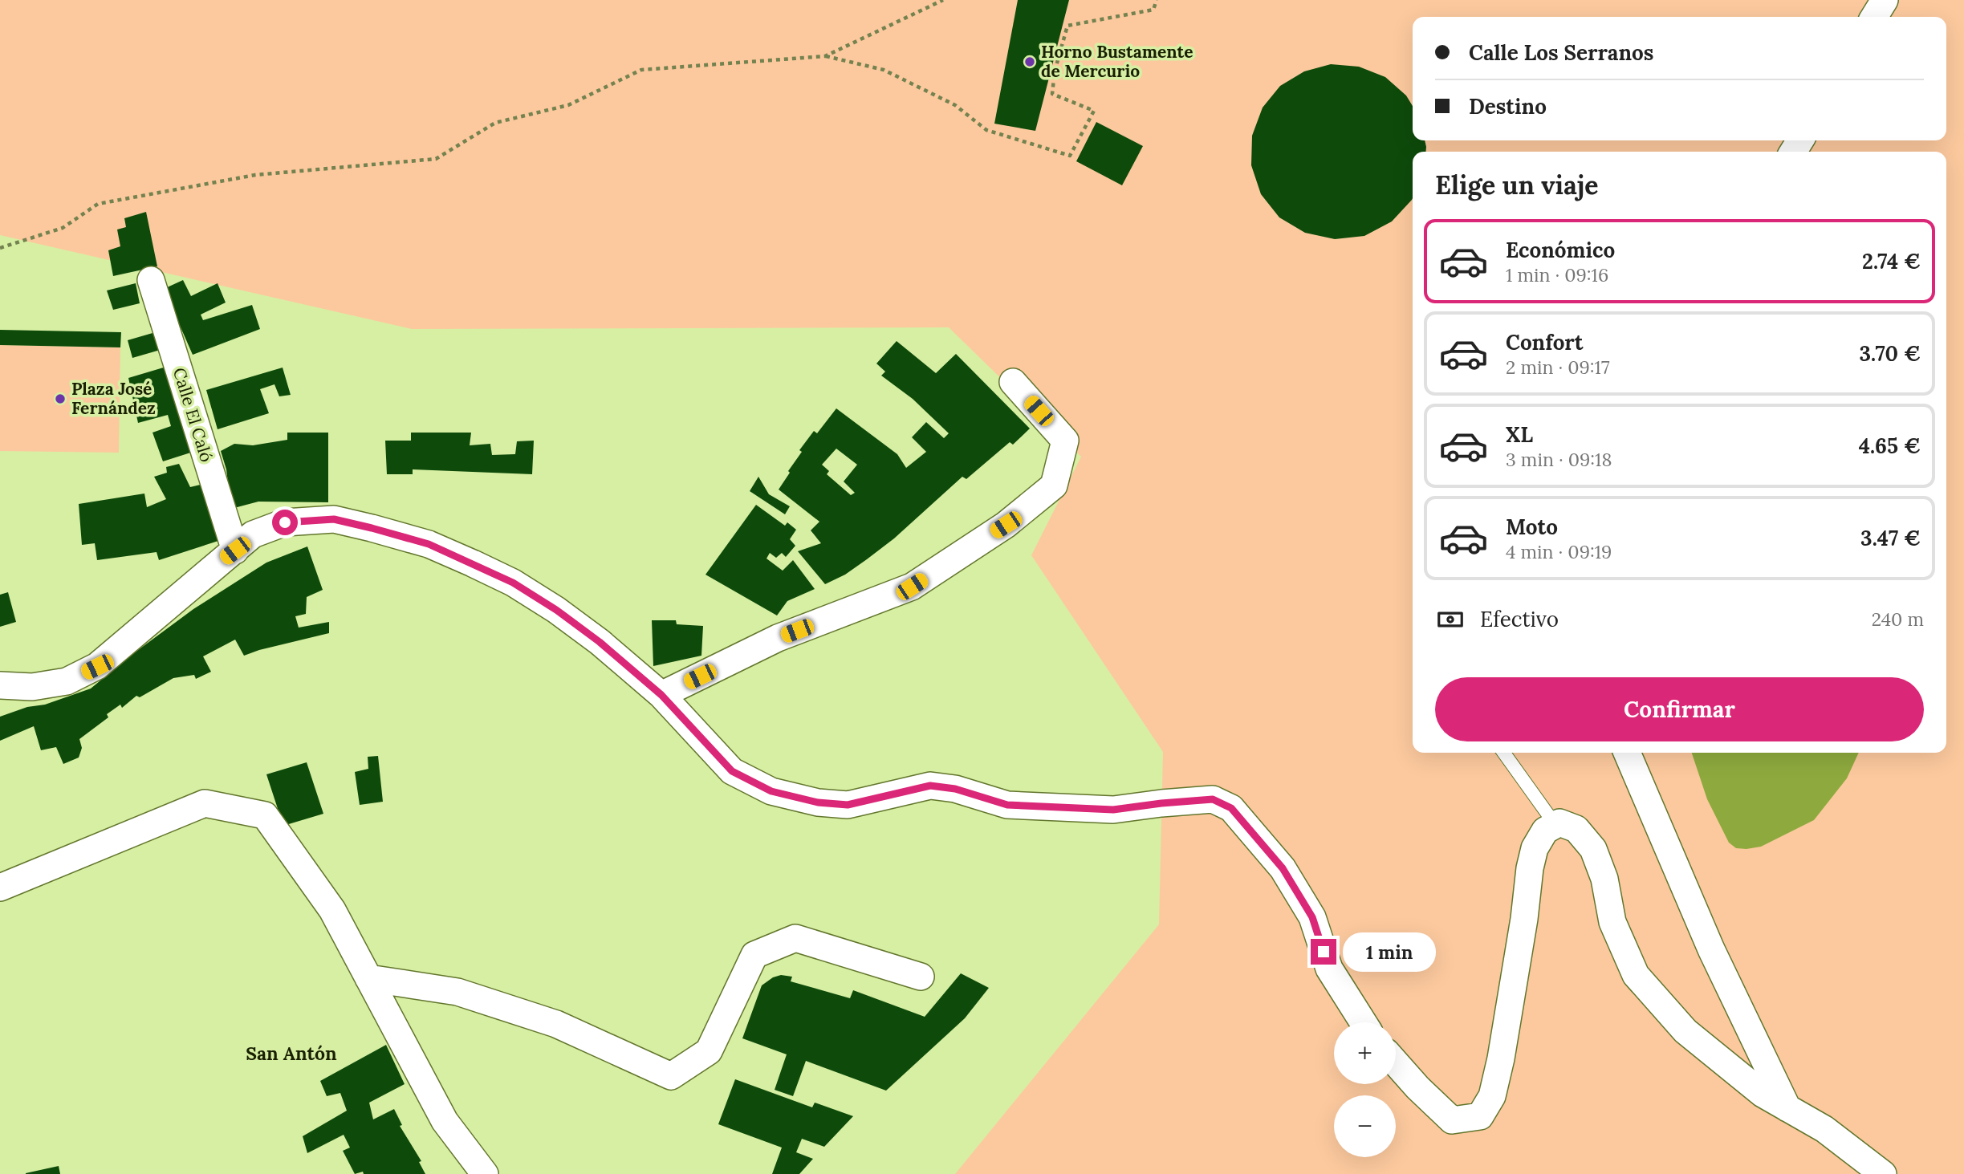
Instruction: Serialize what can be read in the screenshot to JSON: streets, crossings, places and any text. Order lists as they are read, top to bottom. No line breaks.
{"streets":{"street":["Calle El Caló"]},"districts":["San Antón"],"places":["Horno Bustamente de Mercurio","Plaza José Fernández"],"page":{"banner":["Calle Los Serranos","Destino"],"heading":"Elige un viaje","list":[{"name":"Económico","note":"1 min · 09:16","value":"2.74 €"},{"name":"Confort","note":"2 min · 09:17","value":"3.70 €"},{"name":"XL","note":"3 min · 09:18","value":"4.65 €"},{"name":"Moto","note":"4 min · 09:19","value":"3.47 €"}],"pay":["Efectivo","240 m"],"buttons":"Confirmar","bubble":"1 min","map_buttons":["+","−"]}}
